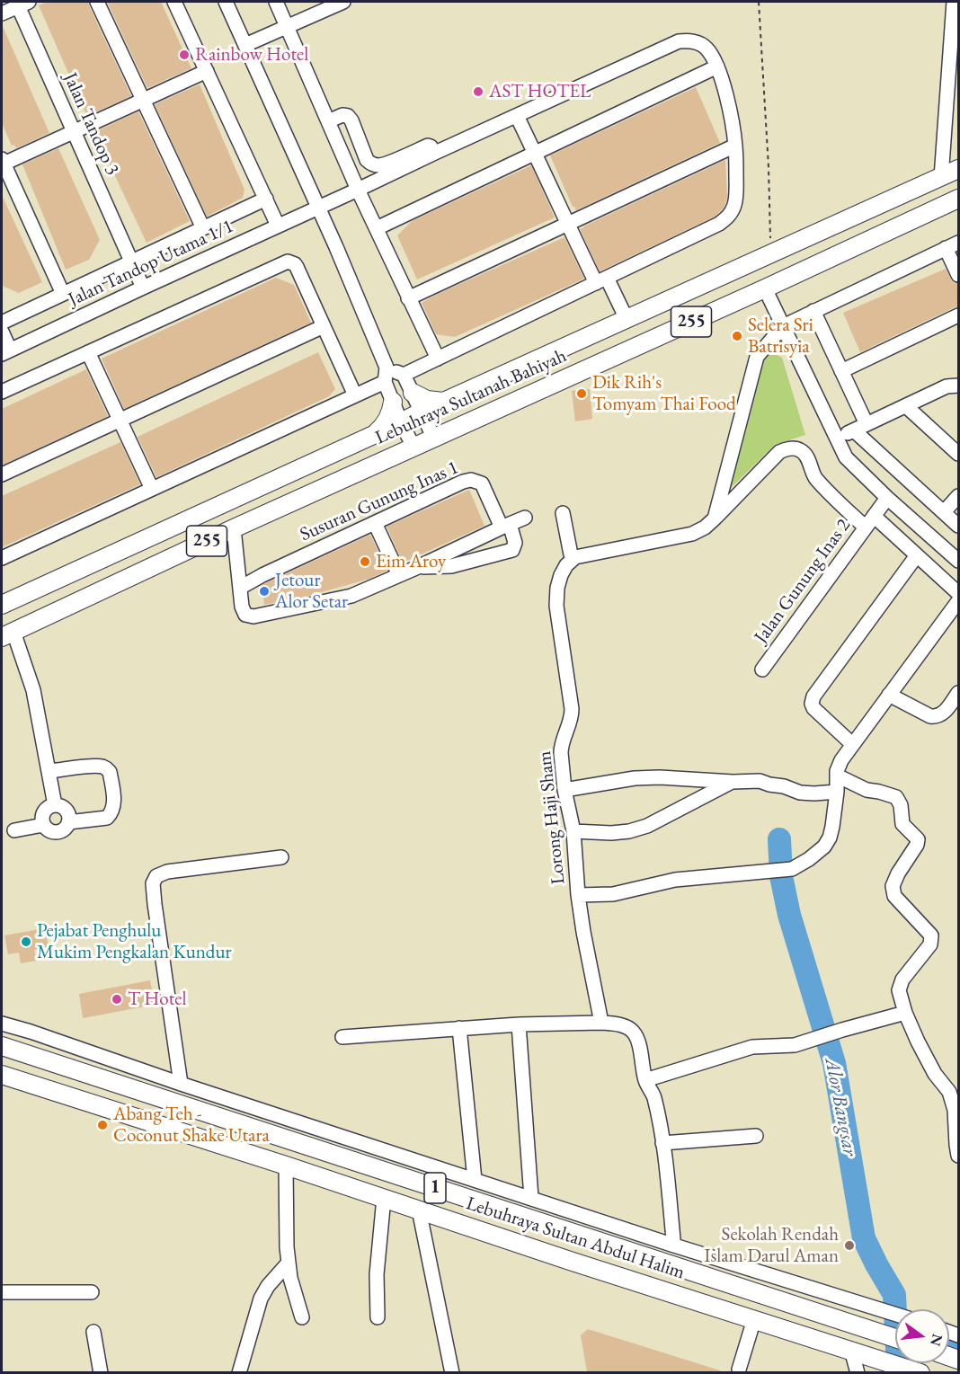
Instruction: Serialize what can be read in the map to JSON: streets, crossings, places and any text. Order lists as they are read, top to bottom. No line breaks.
{"streets":{"main road":["255","Lebuhraya Sultanah Bahiyah","1","Lebuhraya Sultan Abdul Halim"],"street":["Jalan Tandop 3","Jalan Tandop Utama 1/1","Susuran Gunung Inas 1","Jalan Gunung Inas 2","Lorong Haji Sham"]},"crossings":[["Jalan Tandop 3","Jalan Tandop Utama 1/1"]],"water":["Alor Bangsar"],"places":["Rainbow Hotel","AST HOTEL","Selera Sri Batrisyia","Dik Rih's Tomyam Thai Food","Eim Aroy","Jetour Alor Setar","Pejabat Penghulu Mukim Pengkalan Kundur","T Hotel","Abang Teh - Coconut Shake Utara","Sekolah Rendah Islam Darul Aman"],"north":"right"}
